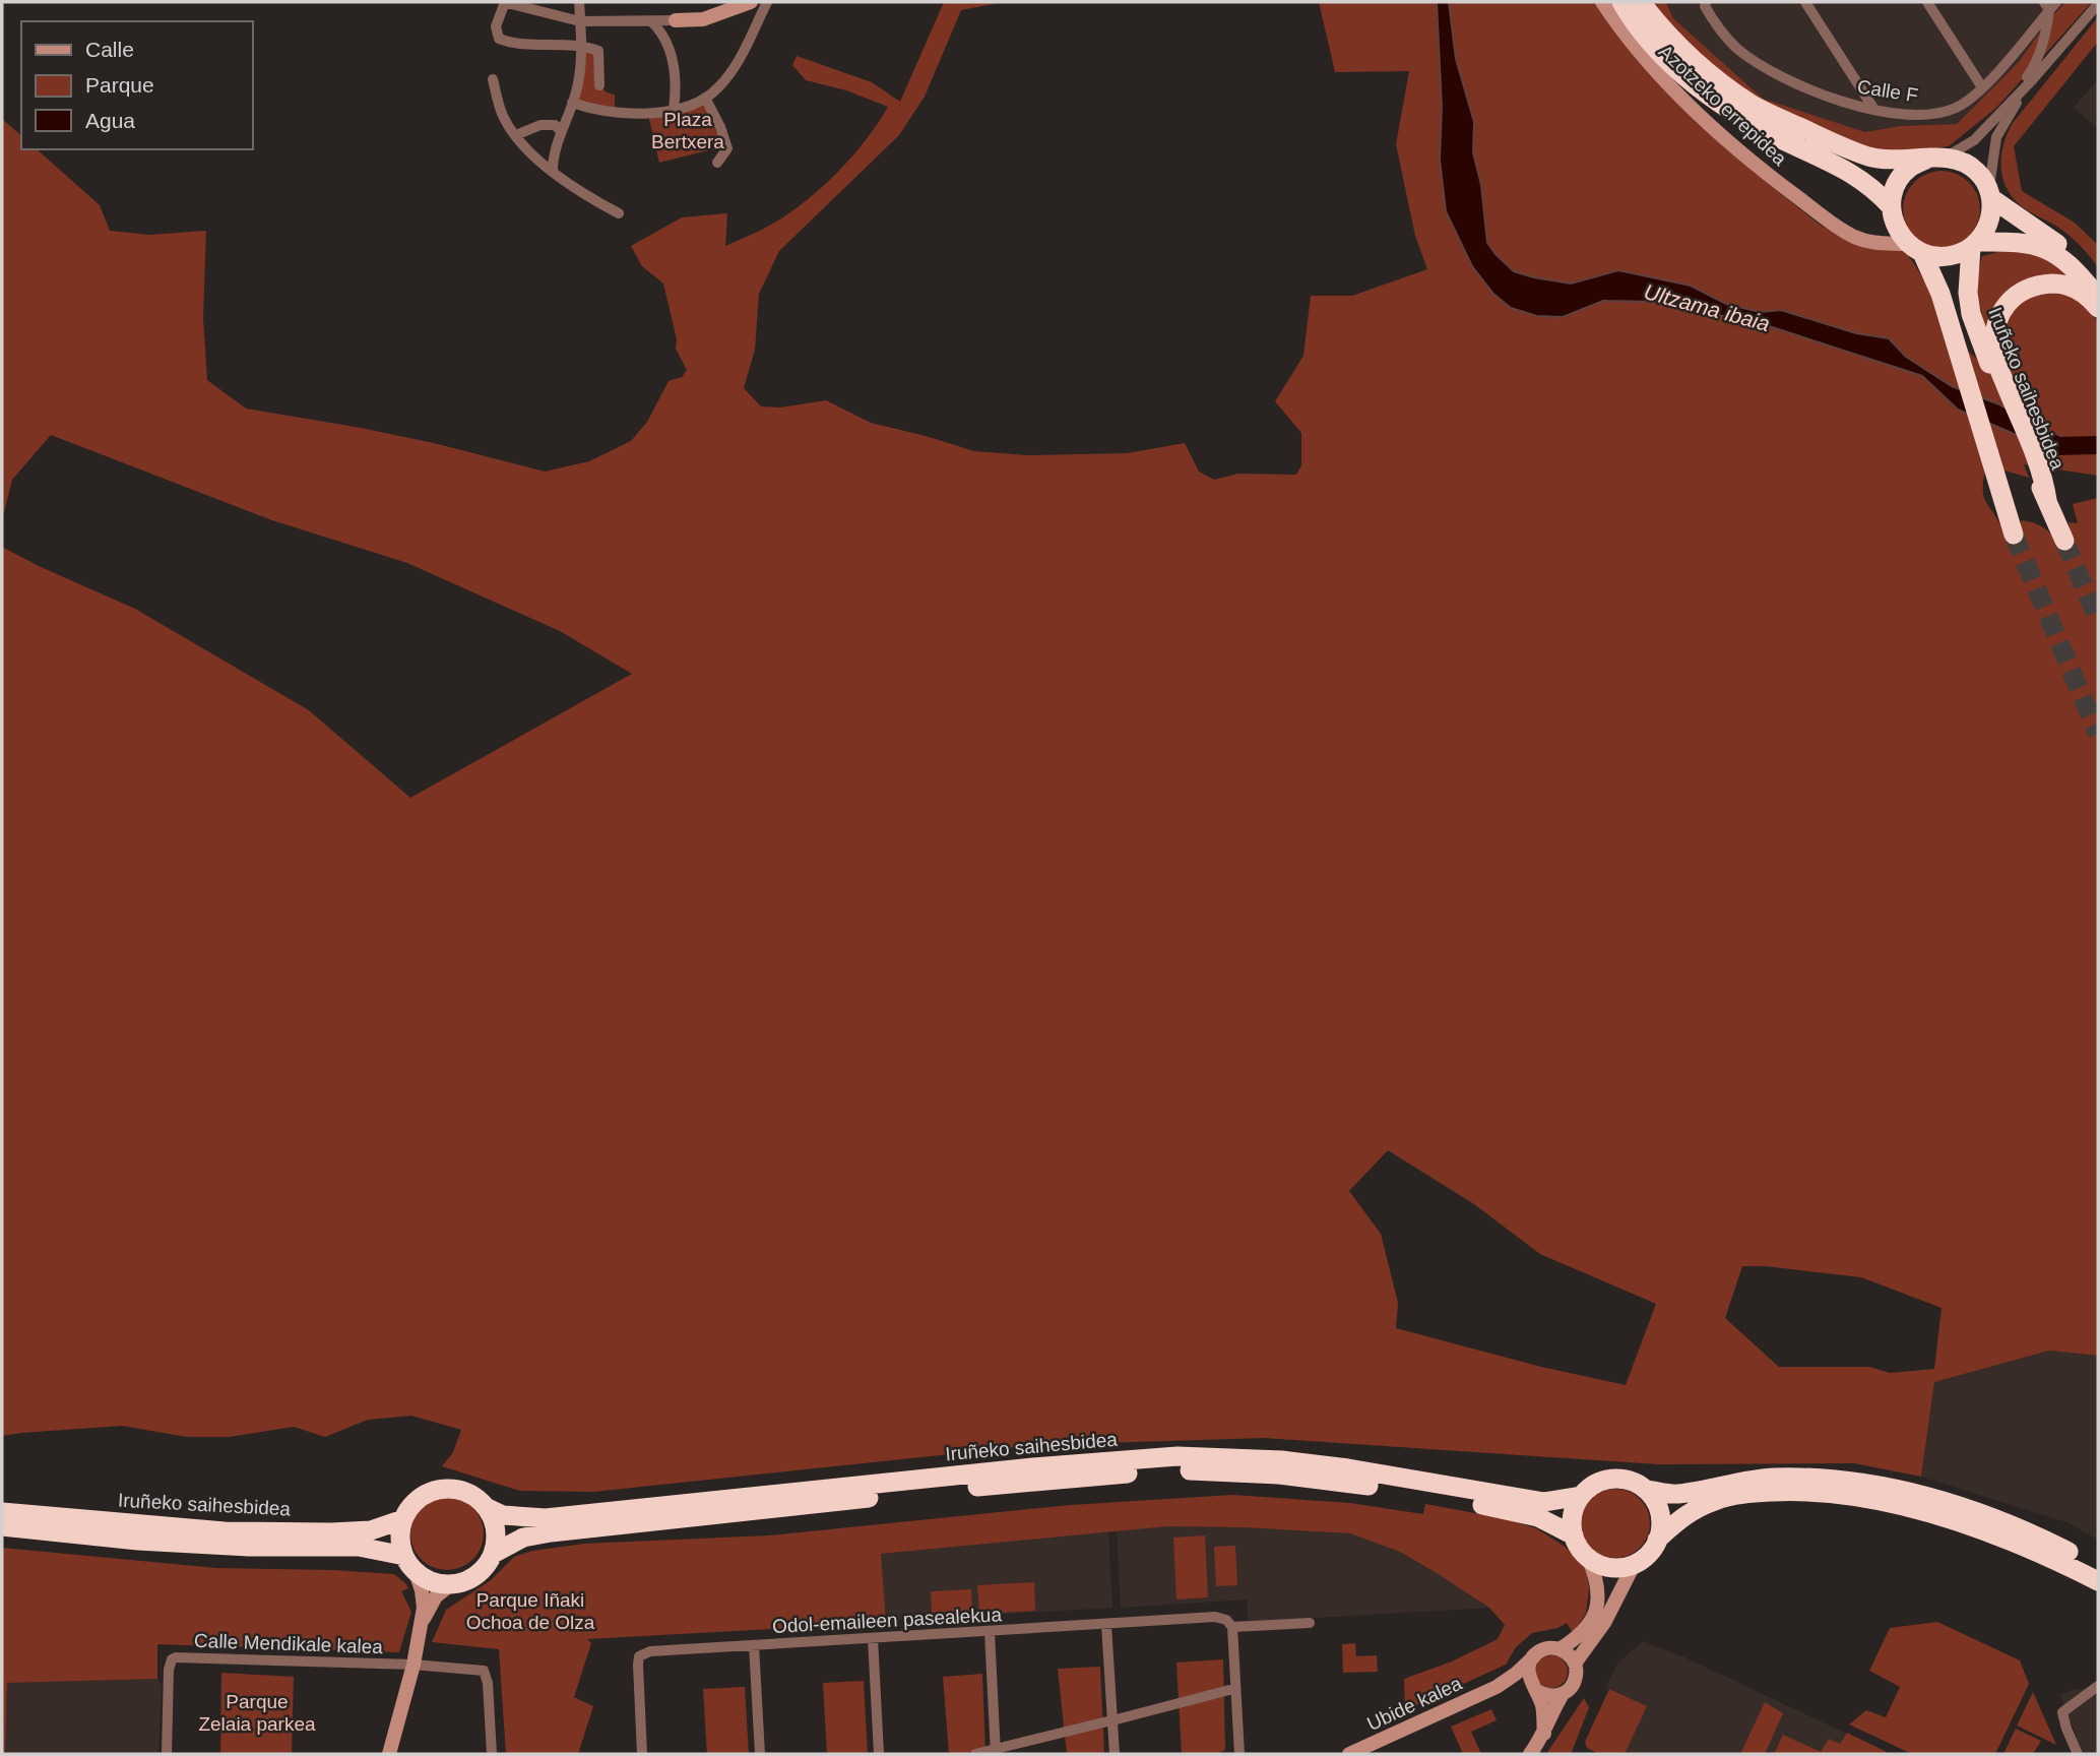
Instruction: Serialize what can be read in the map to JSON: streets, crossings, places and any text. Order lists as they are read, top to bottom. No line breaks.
{"streets":{"highway":["Iruñeko saihesbidea"],"street":["Calle F","Azotzeko errepidea","Odol-emaileen pasealekua","Calle Mendikale kalea","Ubide kalea"]},"crossings":[["Azotzeko errepidea","Iruñeko saihesbidea"]],"water":["Ultzama ibaia"],"parks":["Plaza Bertxera","Parque Iñaki Ochoa de Olza","Parque Zelaia parkea"],"legend":["Calle","Parque","Agua"]}
